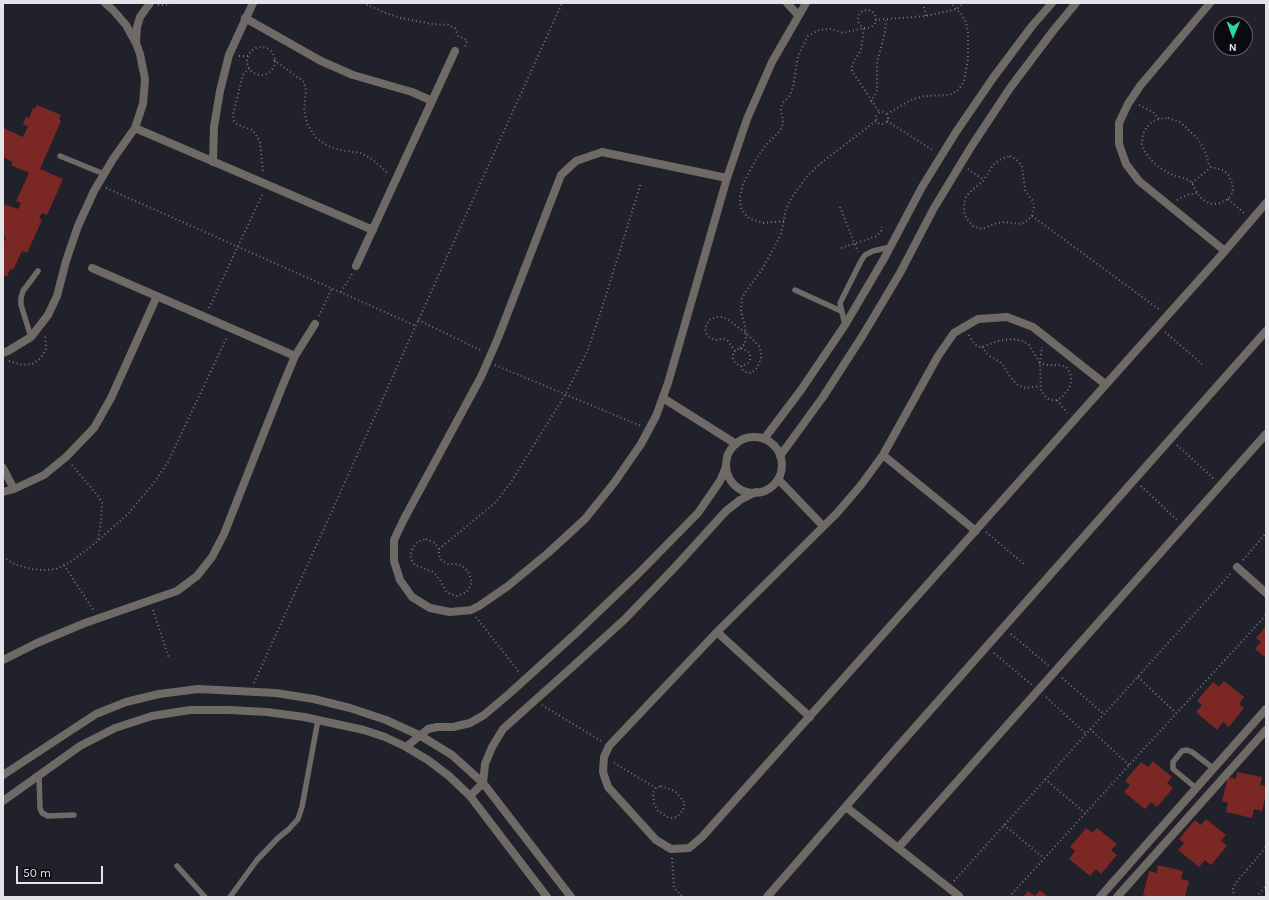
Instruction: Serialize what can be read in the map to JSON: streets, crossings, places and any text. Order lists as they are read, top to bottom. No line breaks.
{"scale_bar":"50 m","north":"bottom"}
